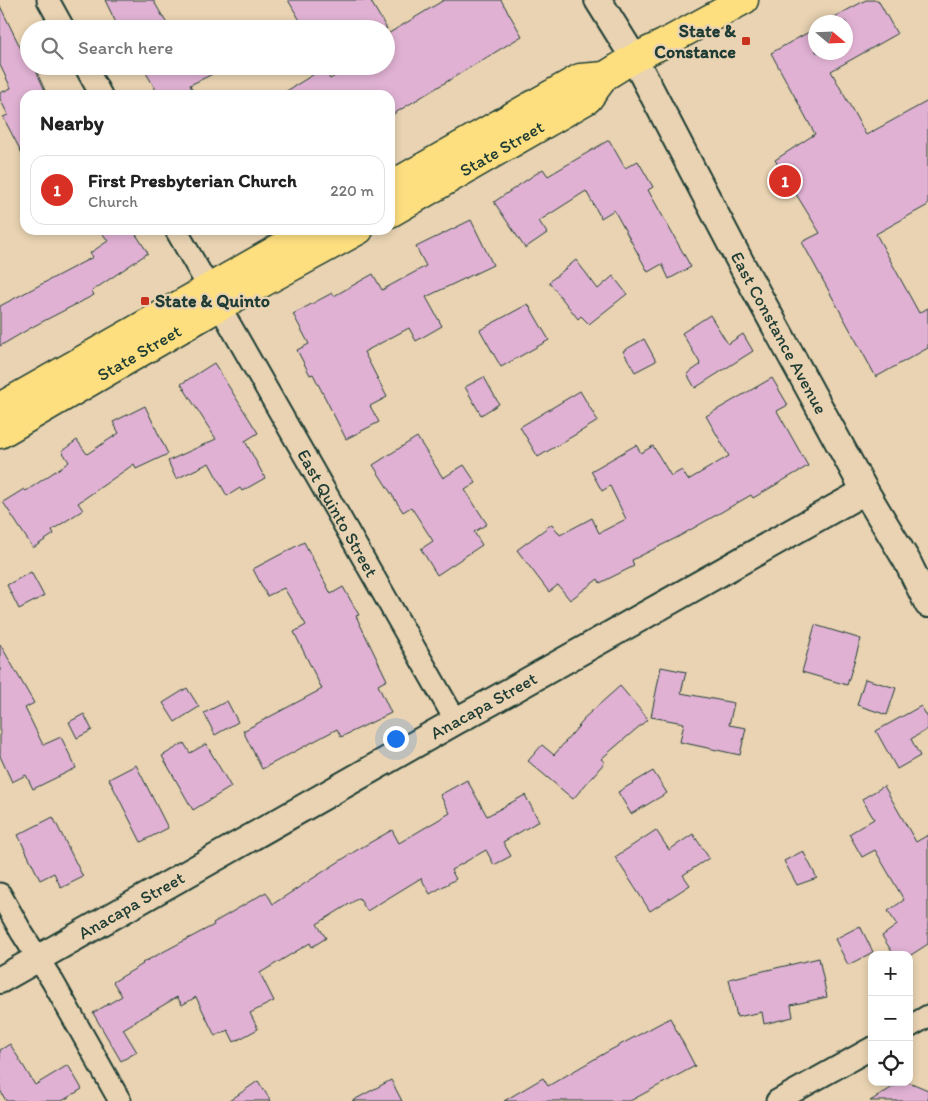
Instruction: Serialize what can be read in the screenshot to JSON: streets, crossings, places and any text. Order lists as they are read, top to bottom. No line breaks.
{"streets":{"main road":["State Street"],"street":["East Constance Avenue","East Quinto Street","Anacapa Street"]},"crossings":[["State Street","East Constance Avenue"],["State Street","East Quinto Street"],["East Constance Avenue","Anacapa Street"],["East Quinto Street","Anacapa Street"]],"places":{"transit":["State & Constance","State & Quinto"]},"north":"right","page":{"search":"Search here","heading":"Nearby","list":[{"mark":"1","name":"First Presbyterian Church","note":"Church","value":"220 m"}],"pins":"1","map_buttons":["+","−"]}}
